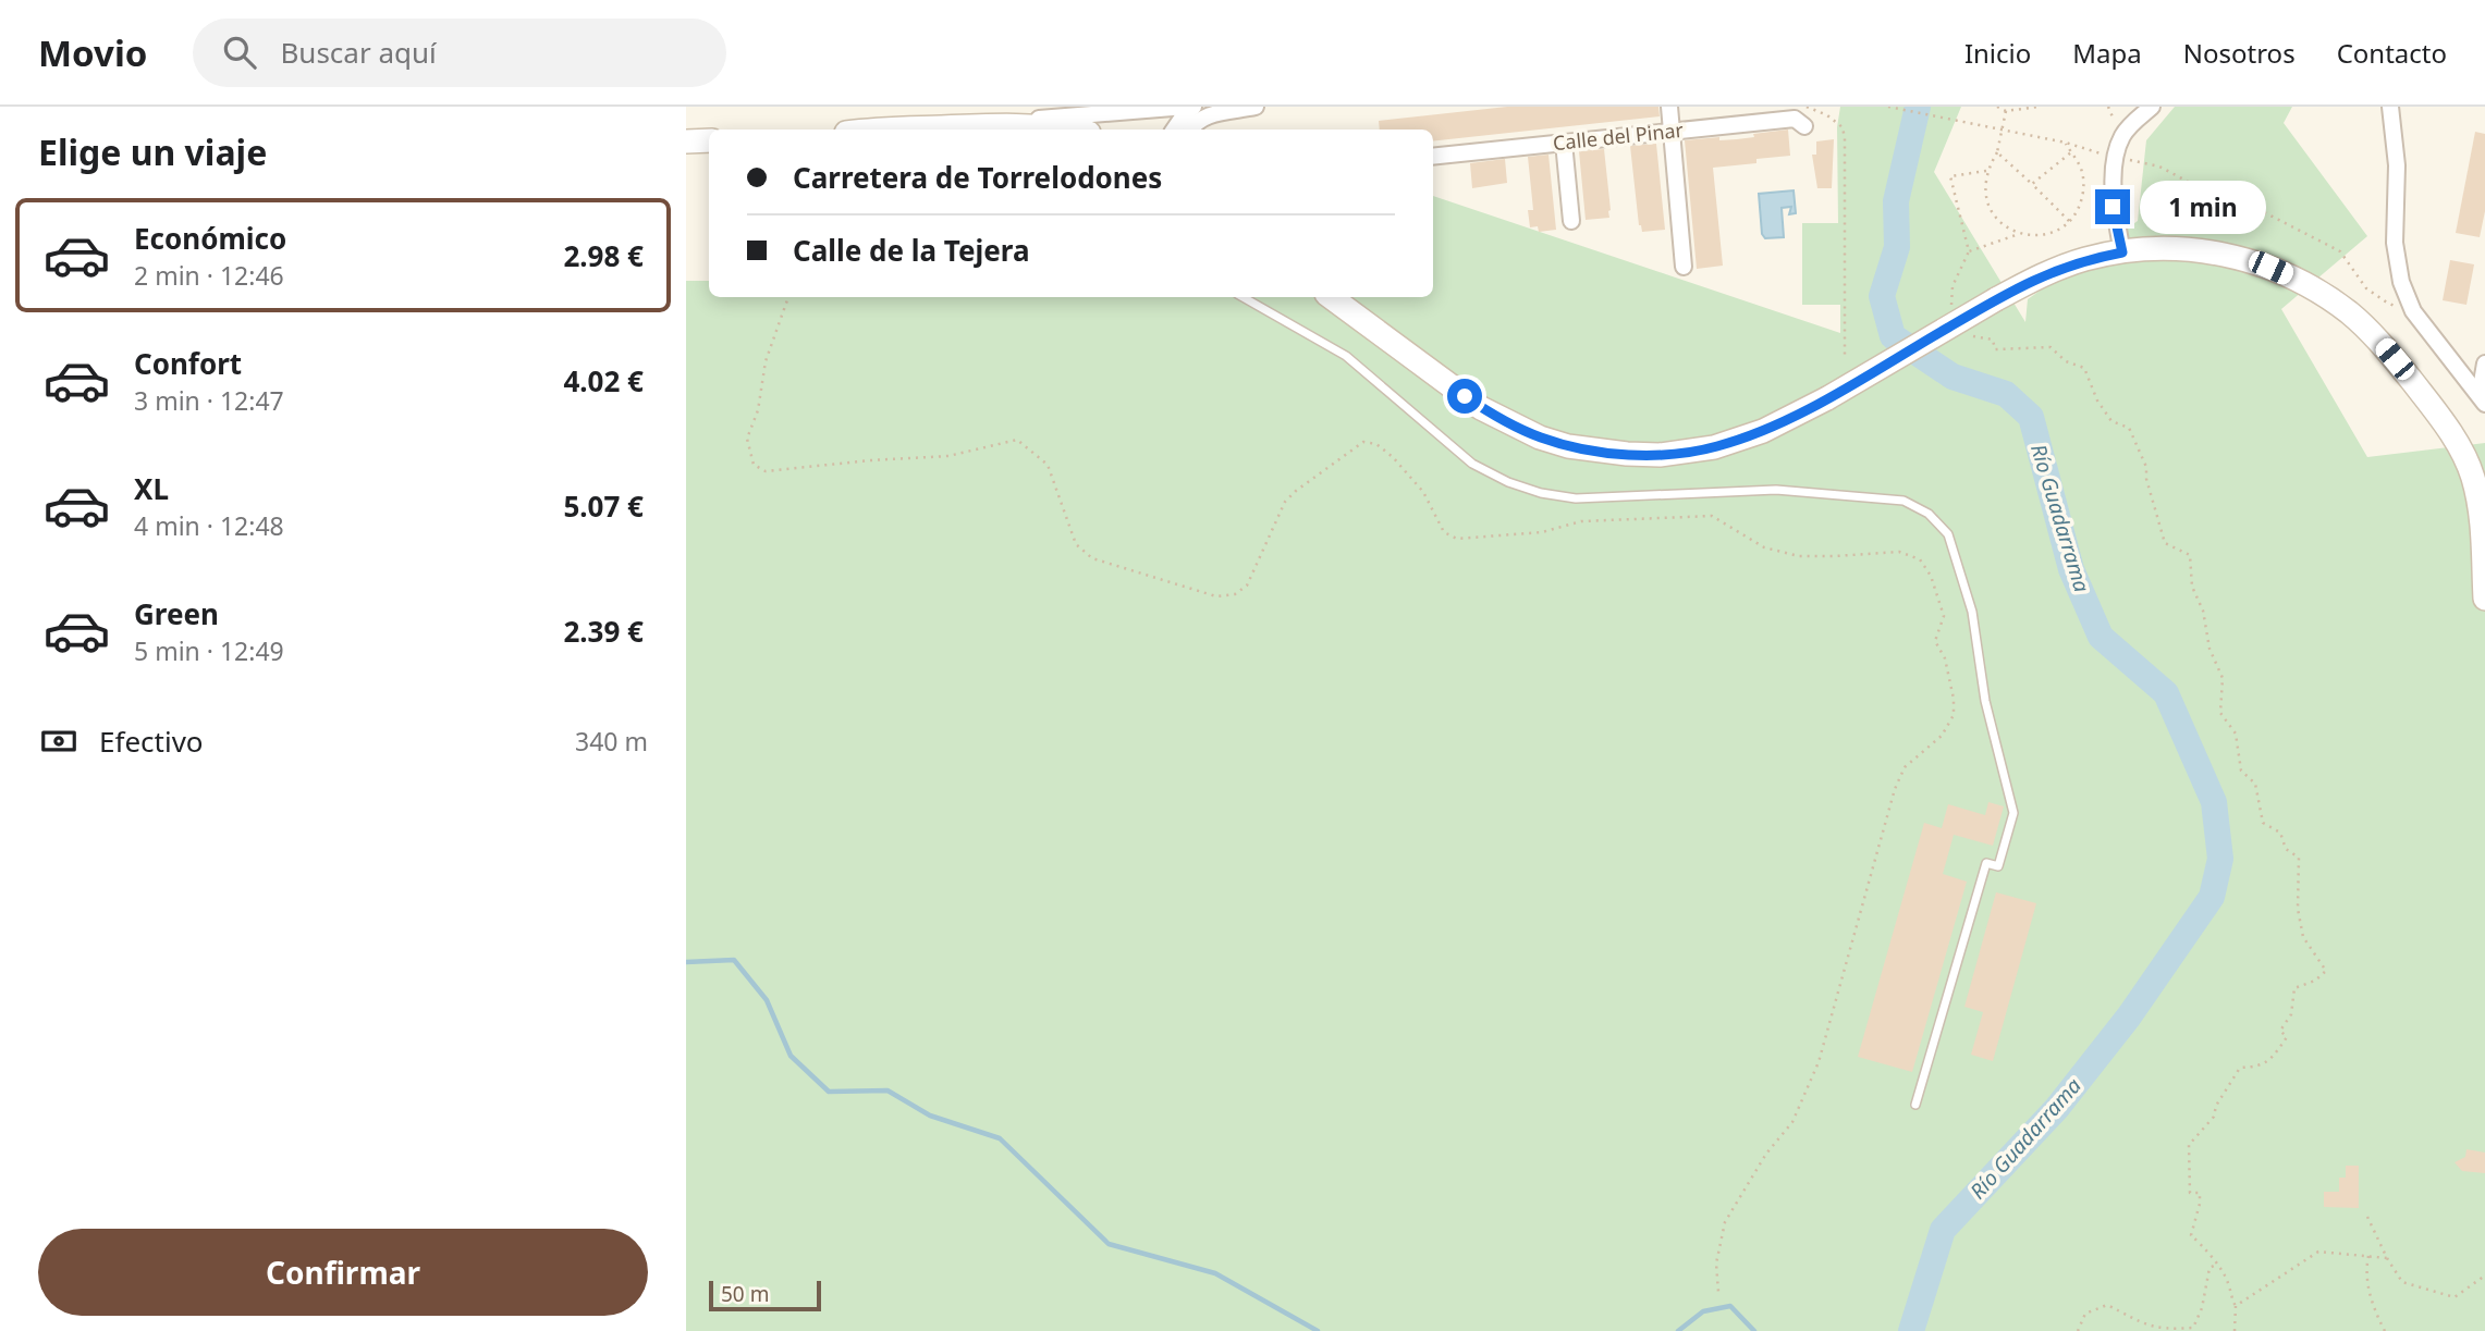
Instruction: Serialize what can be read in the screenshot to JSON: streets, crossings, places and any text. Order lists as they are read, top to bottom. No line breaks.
{"streets":{"street":["Calle del Pinar"]},"water":["Río Guadarrama"],"scale_bar":"50 m","page":{"header":"Movio","search":"Buscar aquí","nav":["Inicio","Mapa","Nosotros","Contacto"],"heading":"Elige un viaje","banner":["Carretera de Torrelodones","Calle de la Tejera"],"bubble":"1 min","list":[{"name":"Económico","note":"2 min · 12:46","value":"2.98 €"},{"name":"Confort","note":"3 min · 12:47","value":"4.02 €"},{"name":"XL","note":"4 min · 12:48","value":"5.07 €"},{"name":"Green","note":"5 min · 12:49","value":"2.39 €"}],"pay":["Efectivo","340 m"],"buttons":"Confirmar","scale":"50 m"}}
